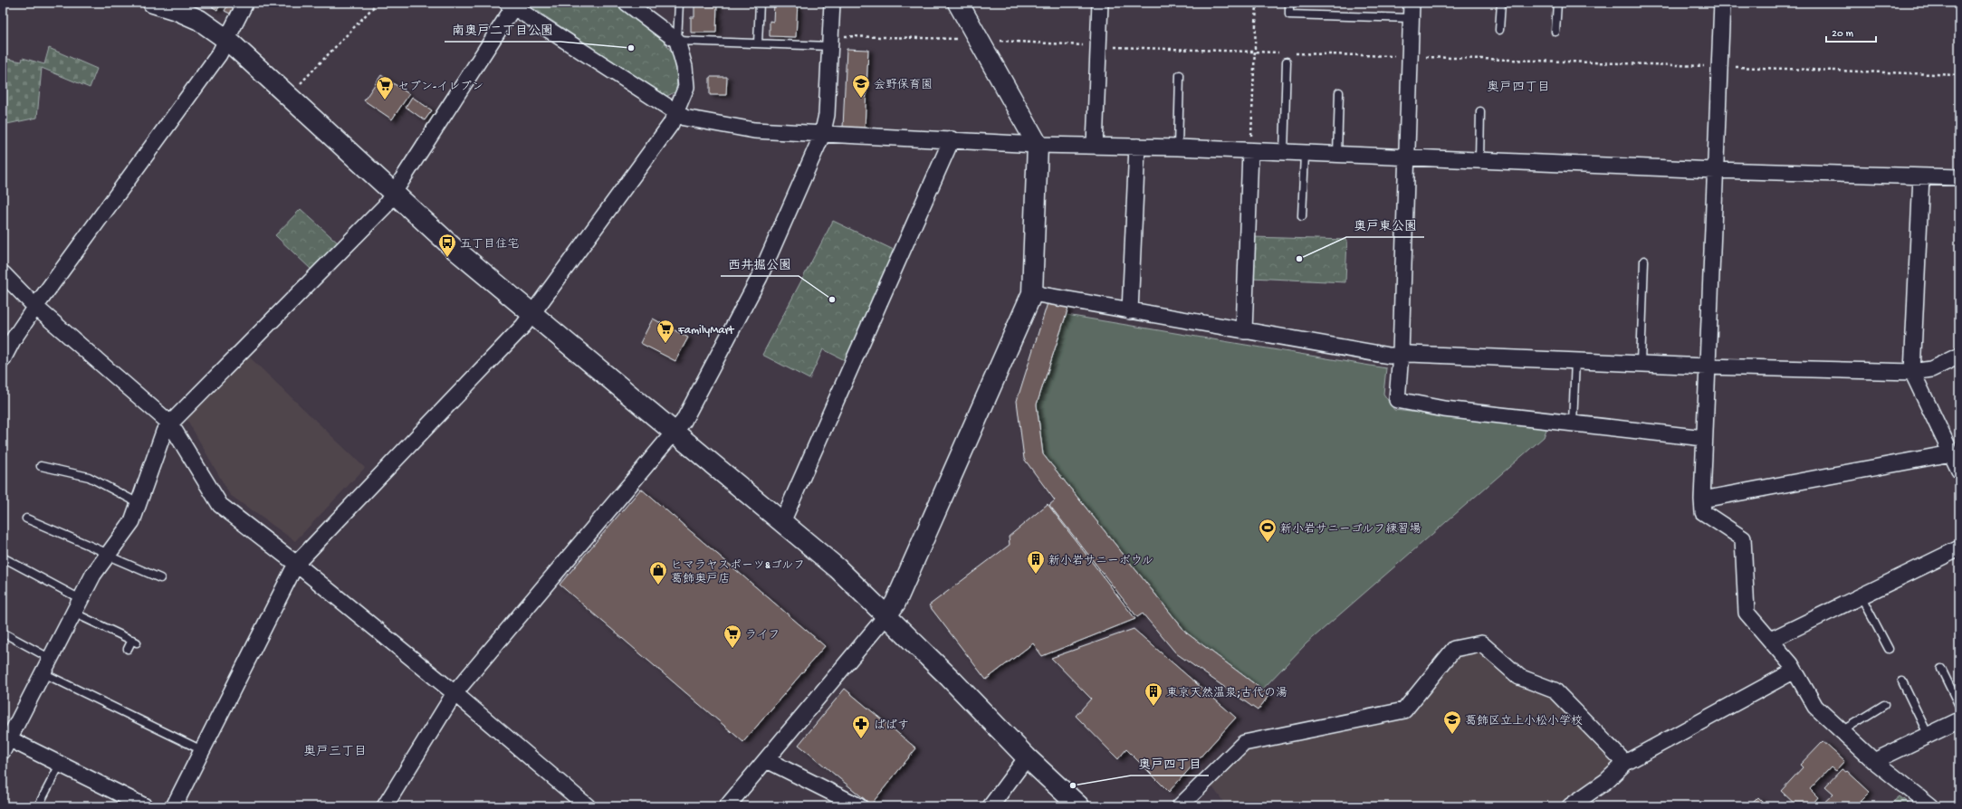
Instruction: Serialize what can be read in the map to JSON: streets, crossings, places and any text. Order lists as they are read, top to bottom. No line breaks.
{"districts":["奥戸四丁目","奥戸三丁目"],"places":{"other":["南奥戸二丁目公園","奥戸東公園","西井掘公園","奥戸四丁目"],"school or university":["会野保育園","葛飾区立上小松小学校"],"supermarket":["セブン-イレブン","FamilyMart","ライフ"],"bus stop":["五丁目住宅"],"sports":["新小岩サニーゴルフ練習場"],"building":["新小岩サニーボウル","東京天然温泉;古代の湯"],"shop":["ヒマラヤスポーツ&ゴルフ 葛飾奥戸店"],"pharmacy":["ぱぱす"]},"scale_bar":"20 m"}
